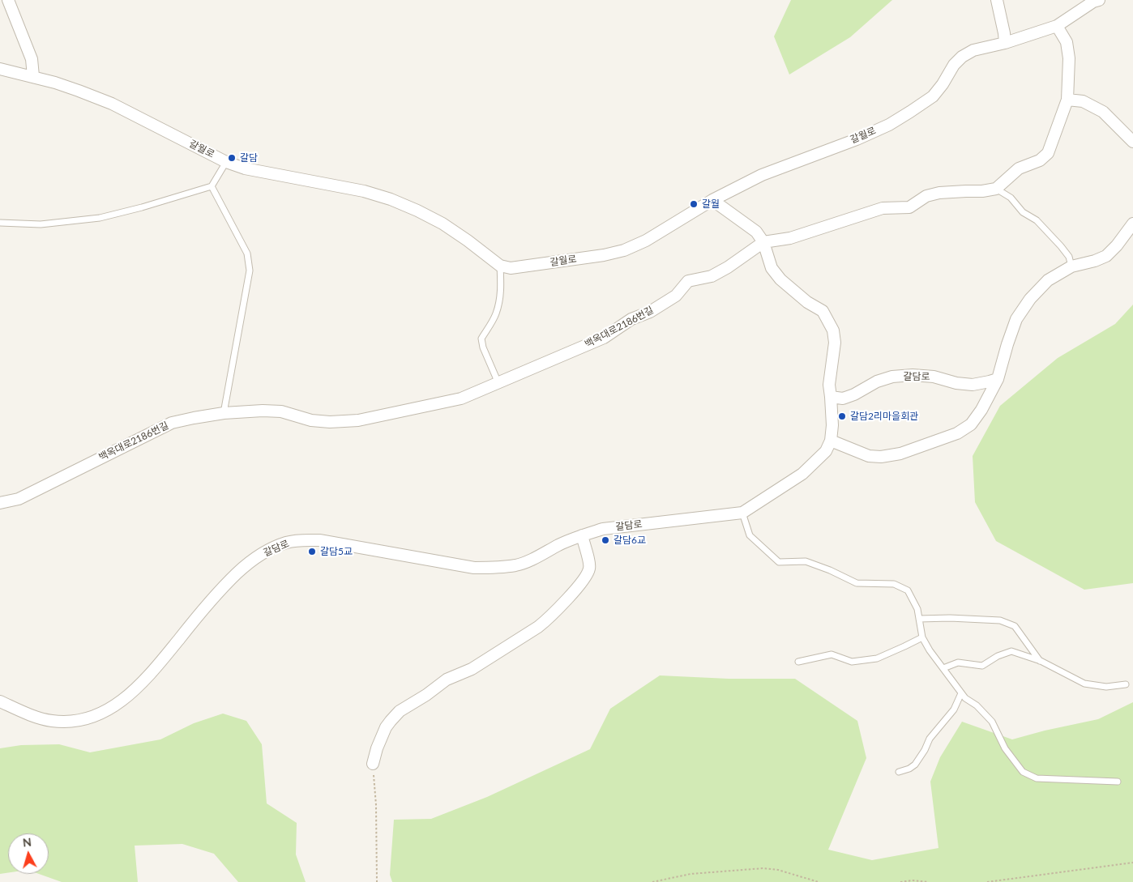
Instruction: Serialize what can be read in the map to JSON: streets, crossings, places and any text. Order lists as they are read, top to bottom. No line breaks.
{"streets":{"street":["갈월로","백옥대로2186번길","갈담로"]},"places":["갈담","갈월","갈담2리마을회관","갈담6교","갈담5교"],"north":"top"}
